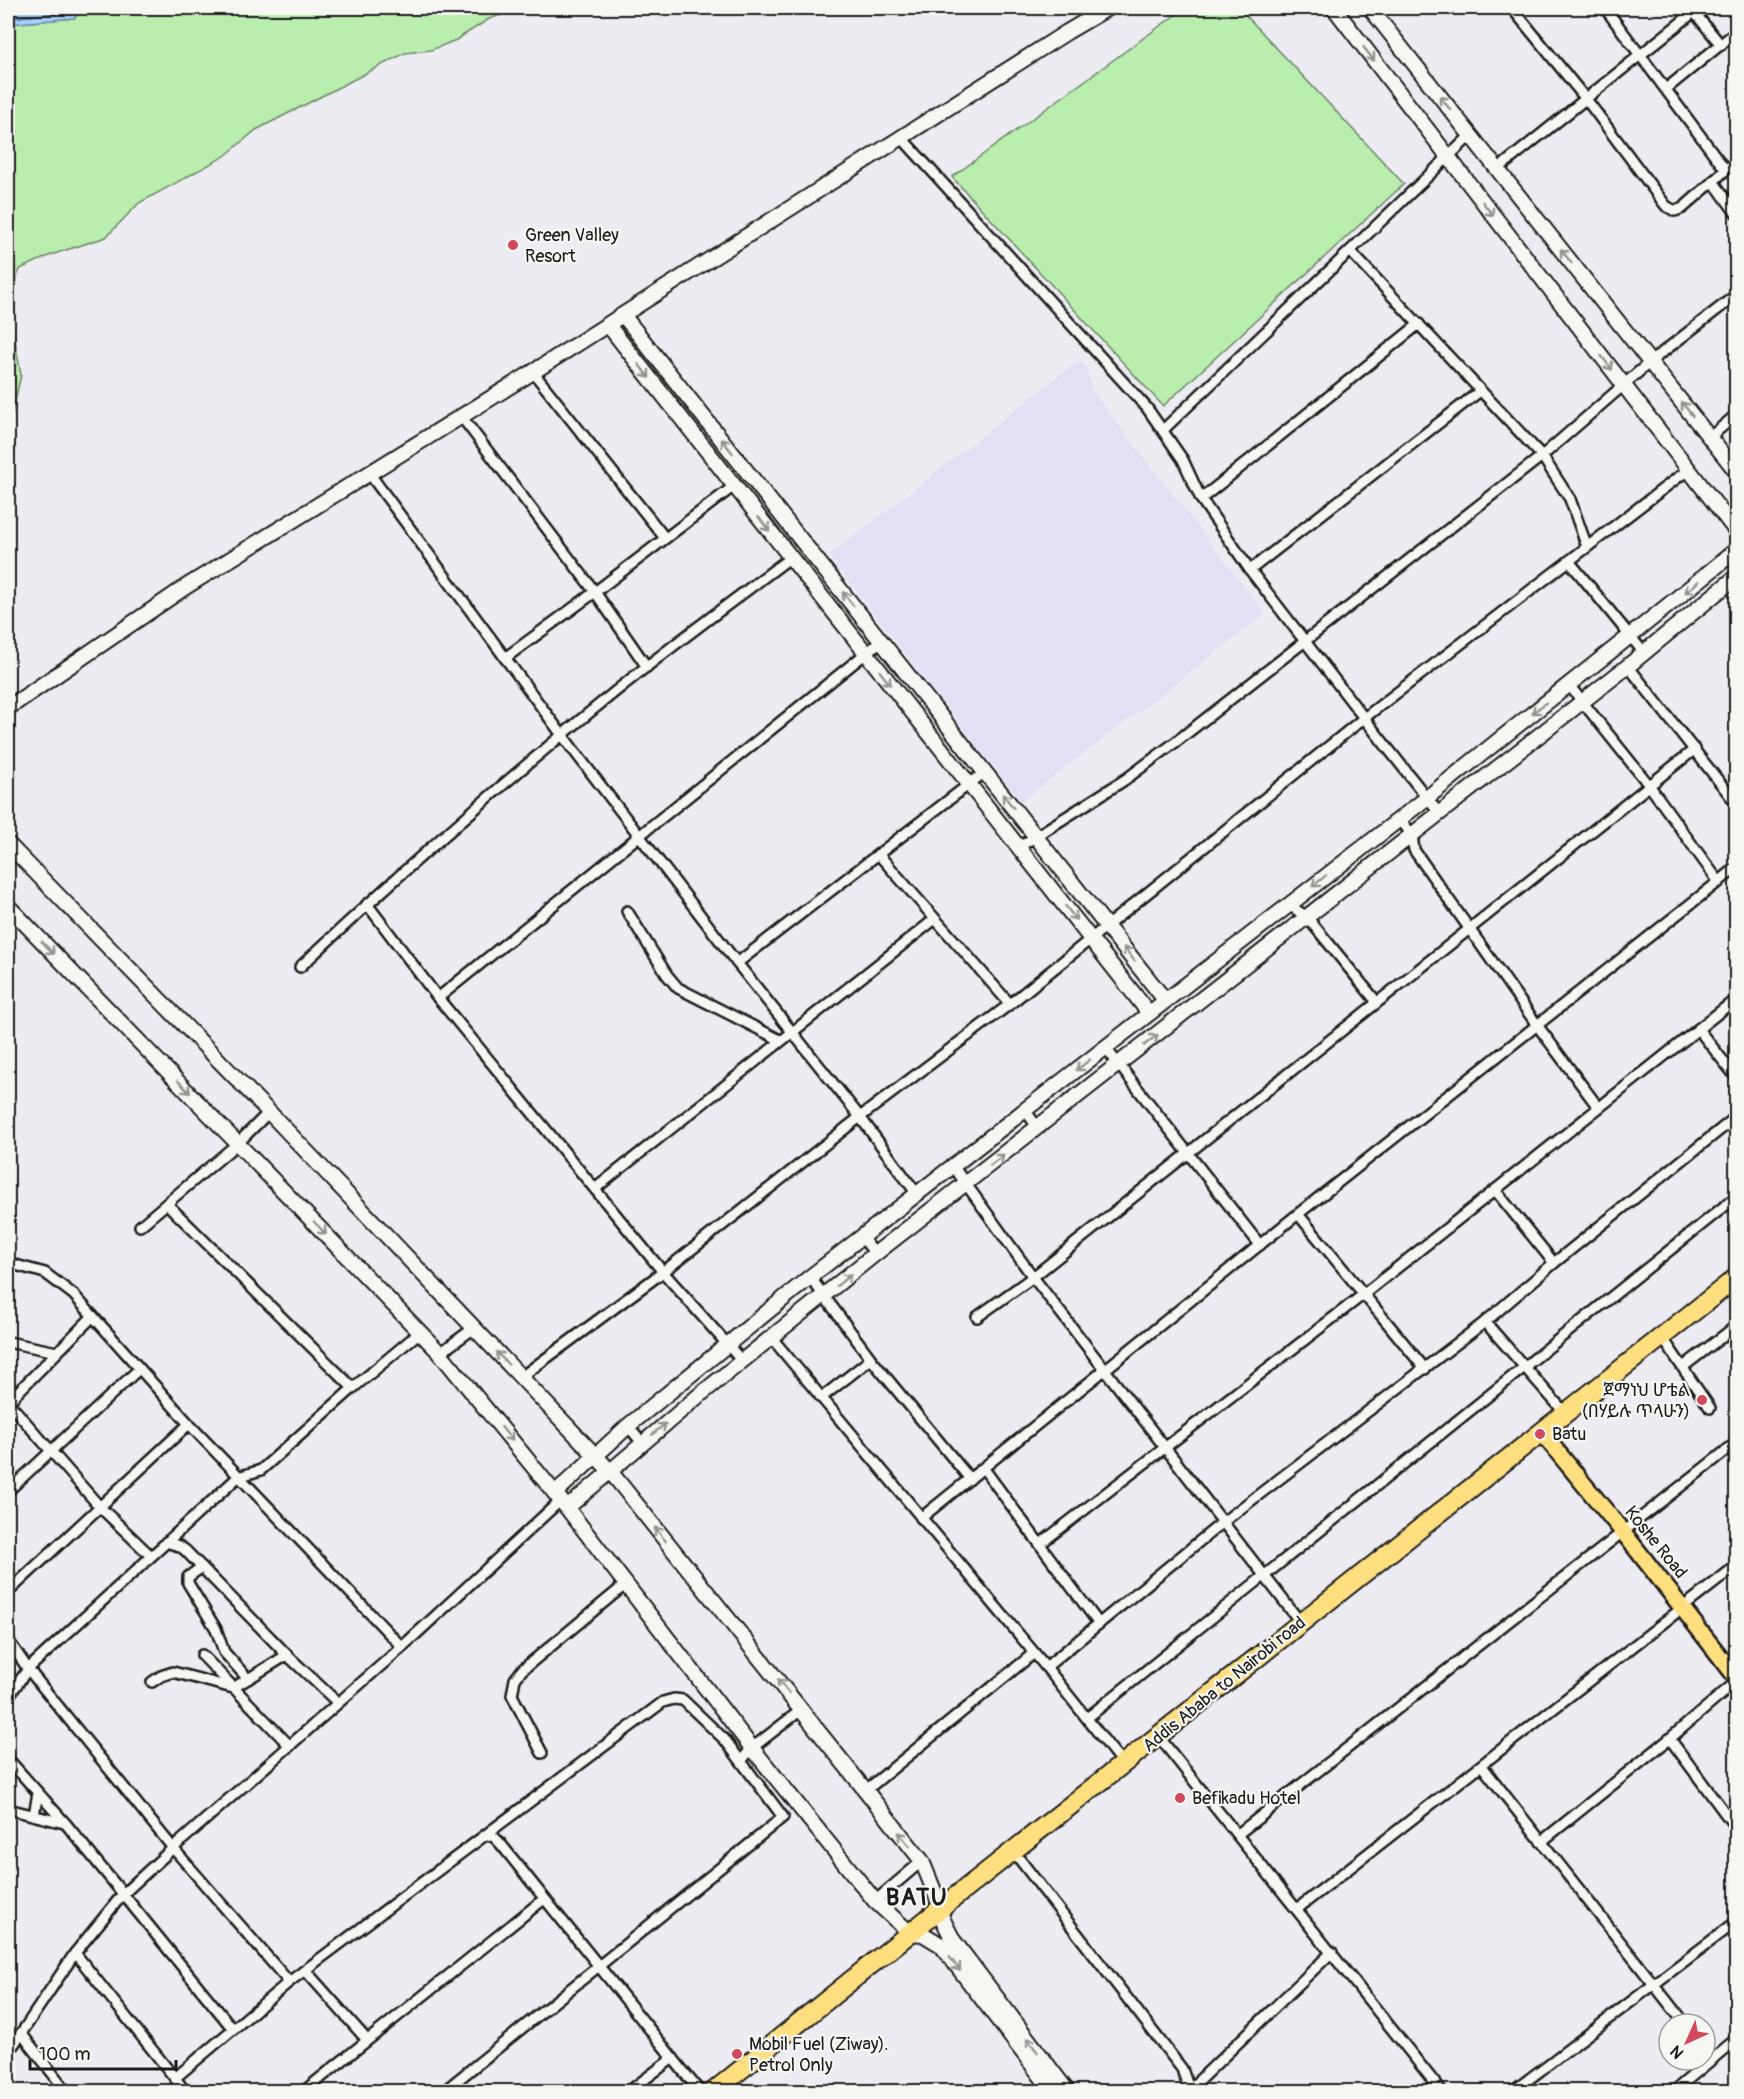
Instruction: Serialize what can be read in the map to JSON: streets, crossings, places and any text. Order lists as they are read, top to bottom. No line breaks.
{"streets":{"highway":["Addis Ababa to Nairobi road"],"main road":["Koshe Road"]},"crossings":[["Koshe Road","Addis Ababa to Nairobi road"]],"districts":["BATU"],"places":["Green Valley Resort","ጀማነህ ሆቴል (በሃይሉ ጥላሁን)","Batu","Befikadu Hotel","Mobil Fuel (Ziway). Petrol Only"],"scale_bar":"100 m","north":"bottom left"}
